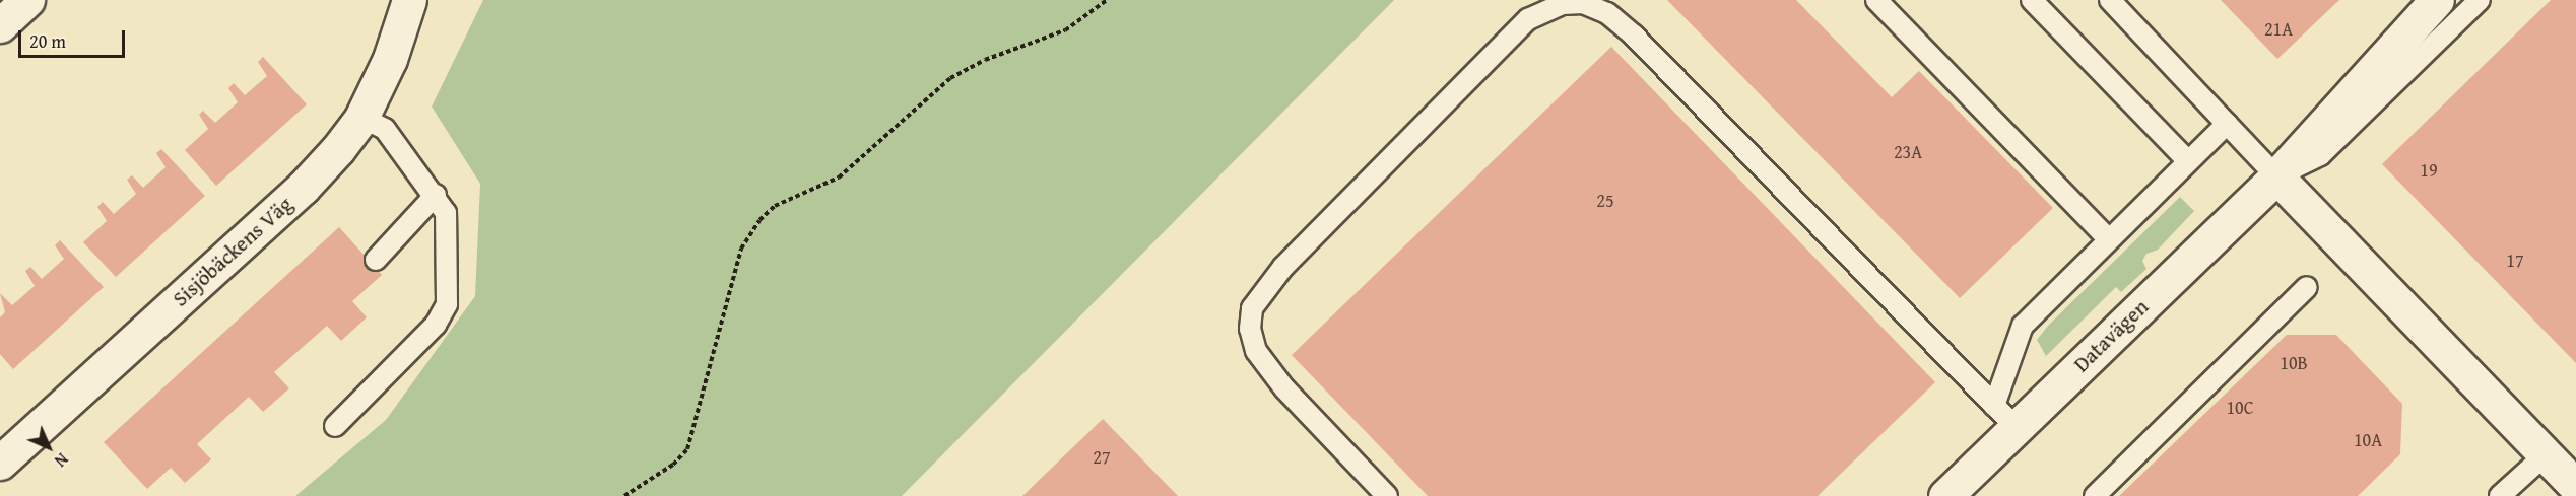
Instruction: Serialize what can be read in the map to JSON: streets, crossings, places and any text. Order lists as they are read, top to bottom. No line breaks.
{"streets":{"street":["Sisjöbäckens Väg","Datavägen"]},"house_numbers":["21A","23A","19","25","17","10B","10C","10A","27"],"scale_bar":"20 m","north":"bottom right"}
